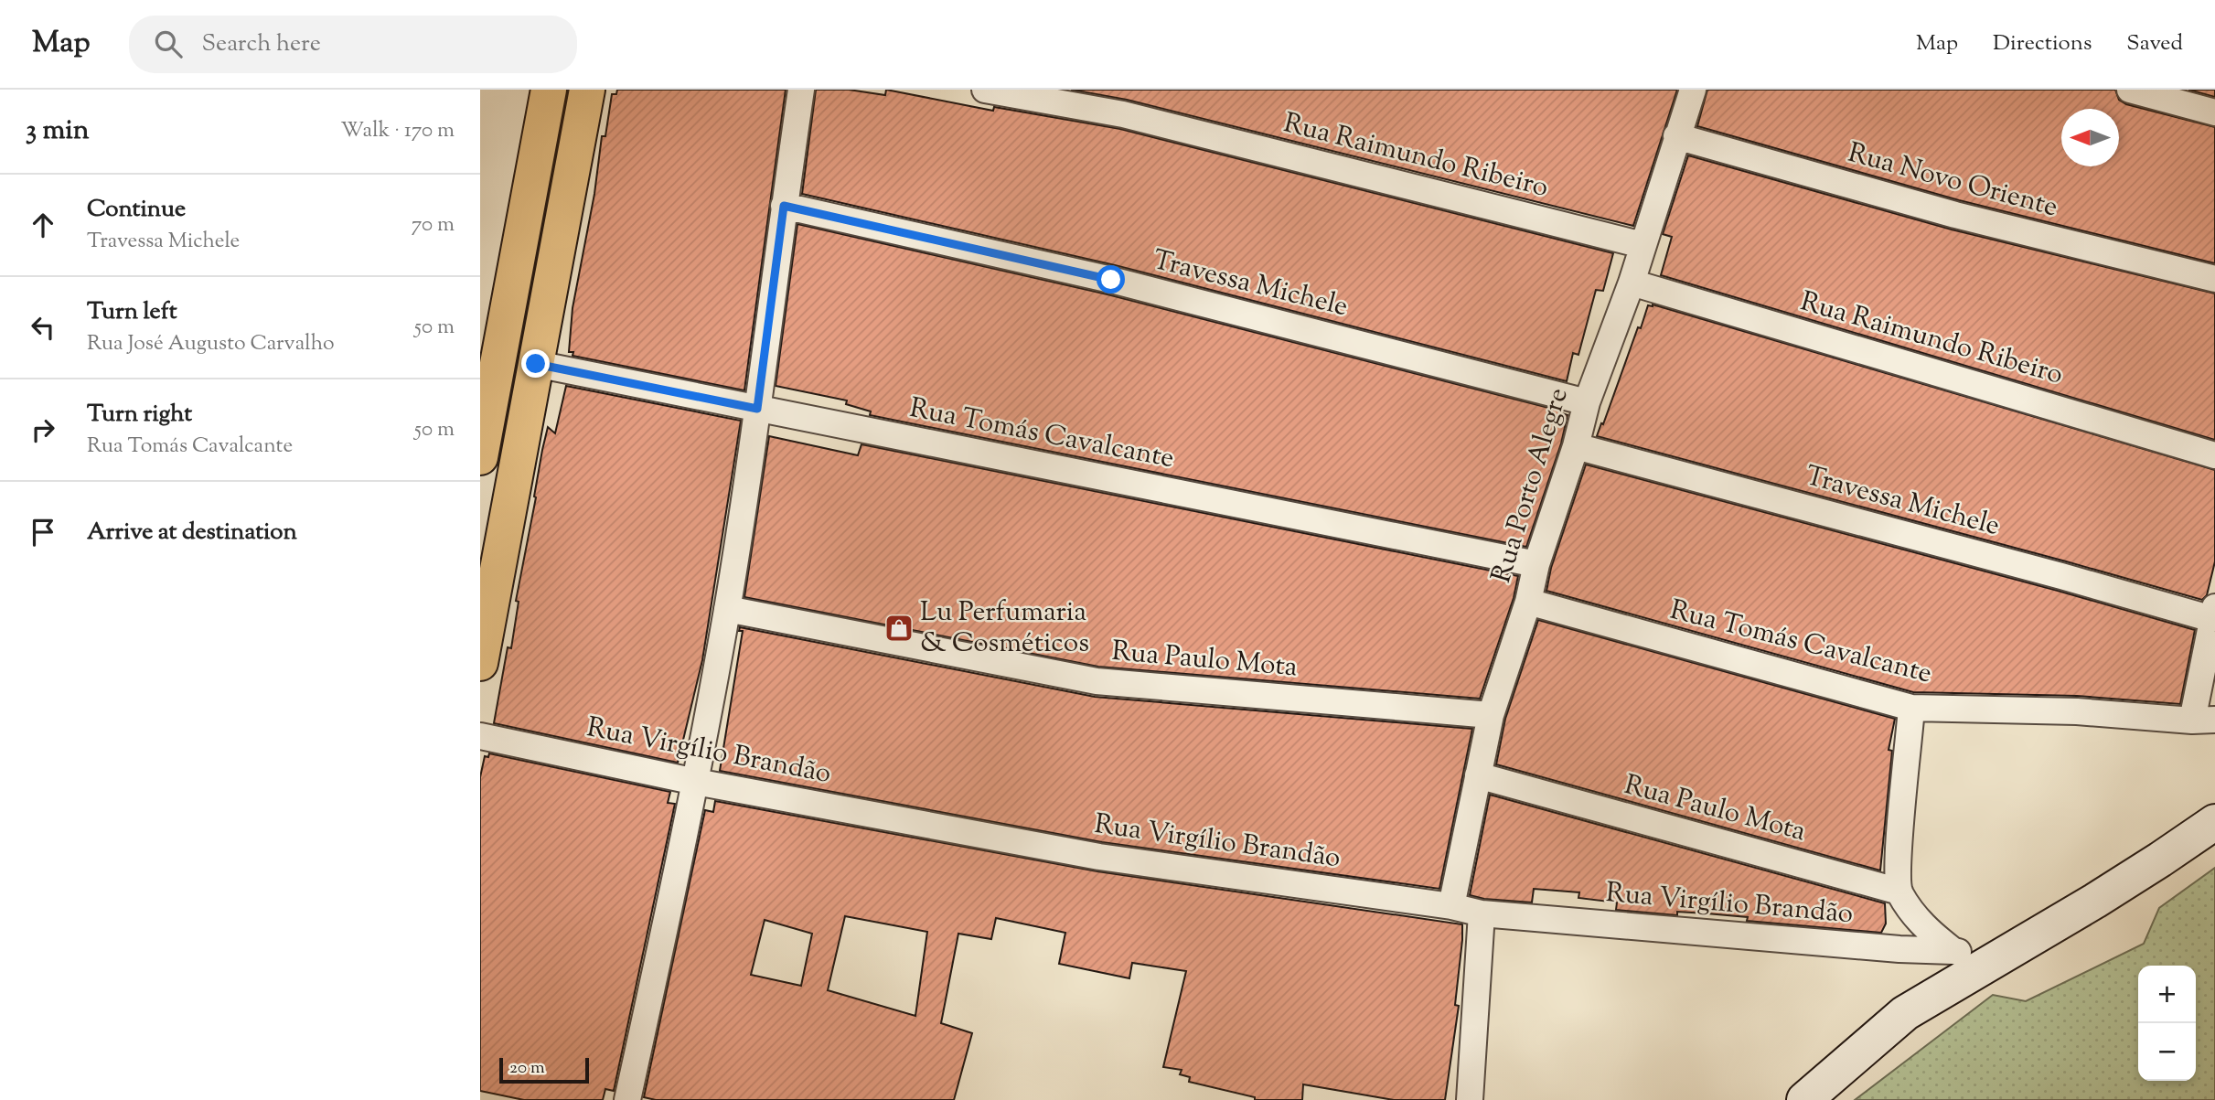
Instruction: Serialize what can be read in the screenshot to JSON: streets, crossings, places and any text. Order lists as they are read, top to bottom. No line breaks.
{"streets":{"street":["Rua Raimundo Ribeiro","Rua Novo Oriente","Travessa Michele","Rua Tomás Cavalcante","Rua Porto Alegre","Rua Paulo Mota","Rua Virgílio Brandão"]},"crossings":[["Rua Raimundo Ribeiro","Rua Porto Alegre"],["Rua Novo Oriente","Rua Porto Alegre"],["Travessa Michele","Rua Porto Alegre"],["Rua Tomás Cavalcante","Rua Porto Alegre"],["Rua Porto Alegre","Rua Paulo Mota"],["Rua Porto Alegre","Rua Virgílio Brandão"]],"places":{"shop":["Lu Perfumaria & Cosméticos"]},"scale_bar":"20 m","north":"left","page":{"header":"Map","search":"Search here","nav":["Map","Directions","Saved"],"heading":["3 min","Walk · 170 m"],"list":[["Continue","Travessa Michele","70 m"],["Turn left","Rua José Augusto Carvalho","50 m"],["Turn right","Rua Tomás Cavalcante","50 m"],"Arrive at destination"],"map_buttons":["+","−"],"scale":"20 m"}}
